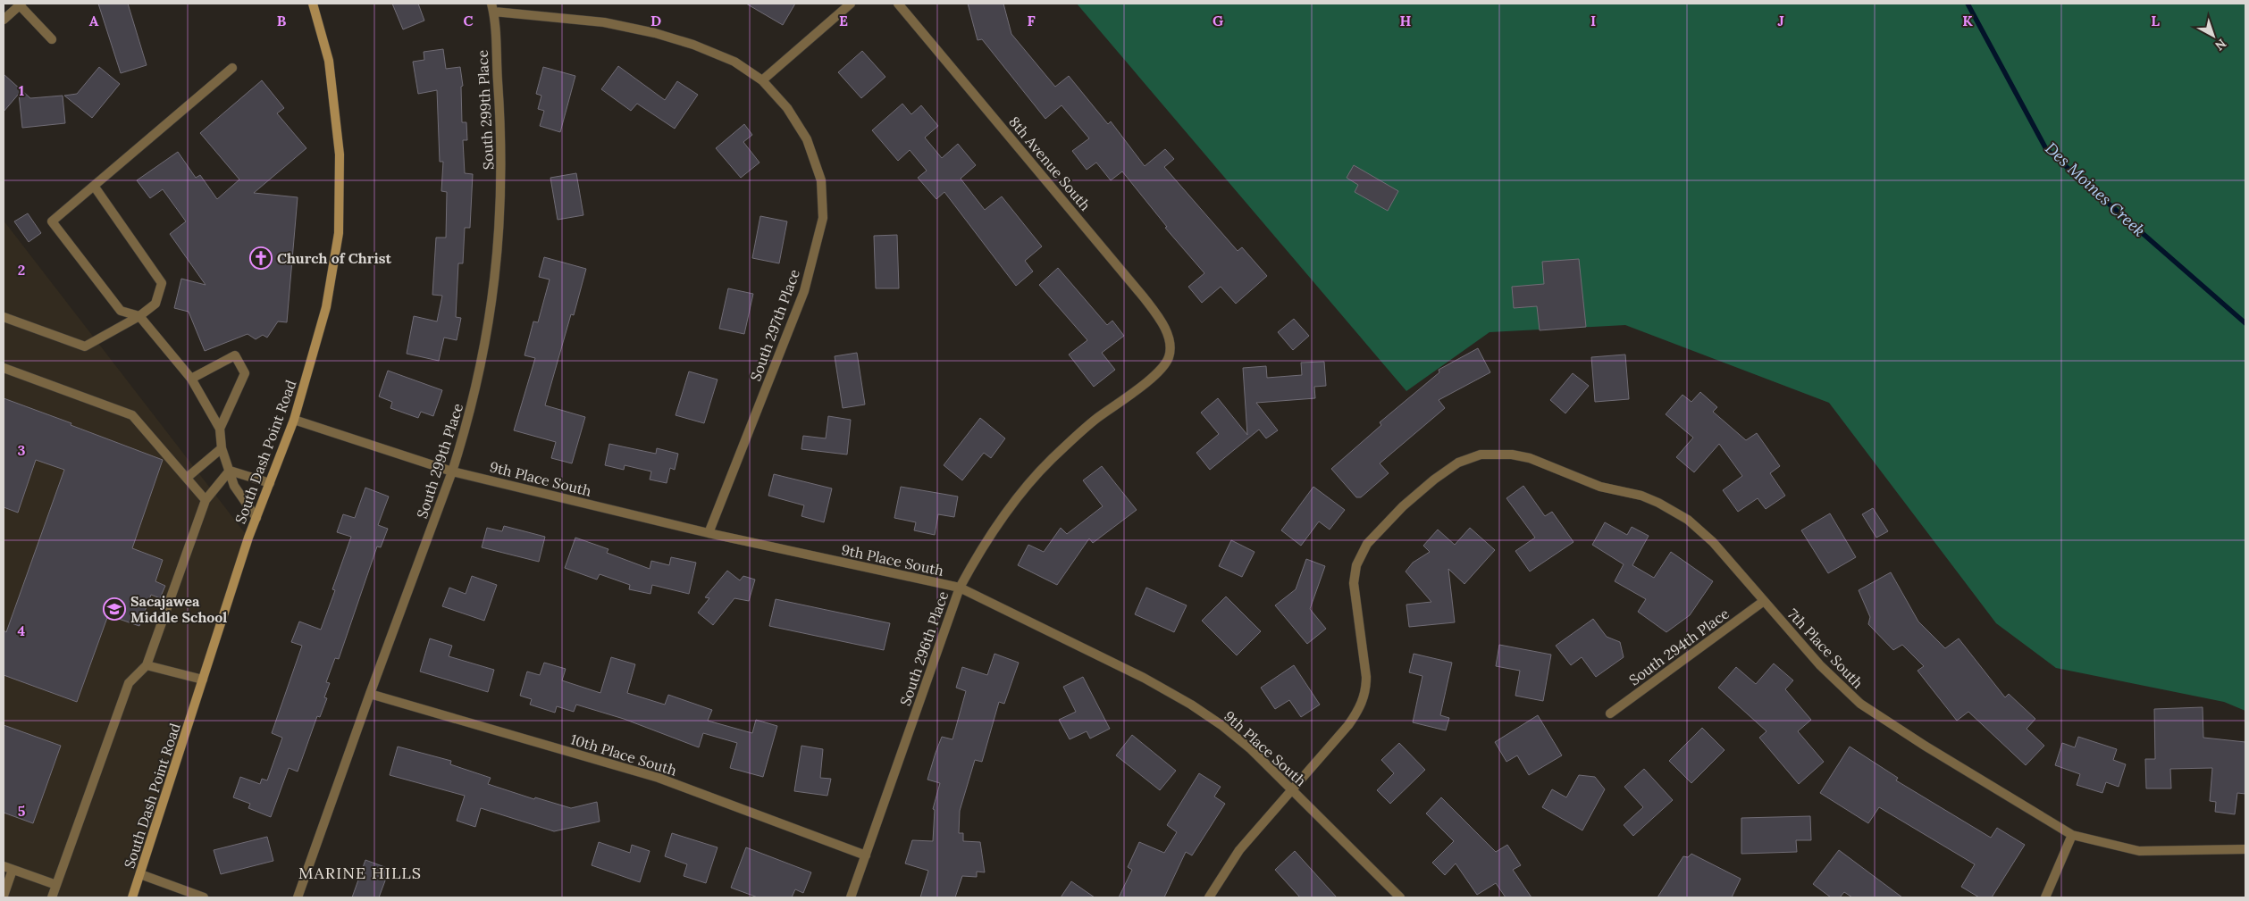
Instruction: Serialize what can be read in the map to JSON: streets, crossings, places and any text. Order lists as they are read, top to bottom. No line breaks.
{"streets":{"main road":["South Dash Point Road"],"street":["South 299th Place","8th Avenue South","South 297th Place","9th Place South","South 294th Place","South 296th Place","7th Place South","10th Place South"]},"crossings":[["South 299th Place","South 297th Place"],["South 299th Place","9th Place South"],["South 299th Place","10th Place South"],["8th Avenue South","South 296th Place"],["South 297th Place","9th Place South"],["South Dash Point Road","9th Place South"],["9th Place South","South 296th Place"],["9th Place South","7th Place South"],["South 294th Place","7th Place South"],["South 296th Place","10th Place South"]],"districts":["MARINE HILLS"],"water":["Des Moines Creek"],"places":{"church":["Church of Christ"],"school or university":["Sacajawea Middle School"]},"north":"bottom right","grid":{"columns":["A","B","C","D","E","F","G","H","I","J","K","L"],"rows":["1","2","3","4","5"]}}
